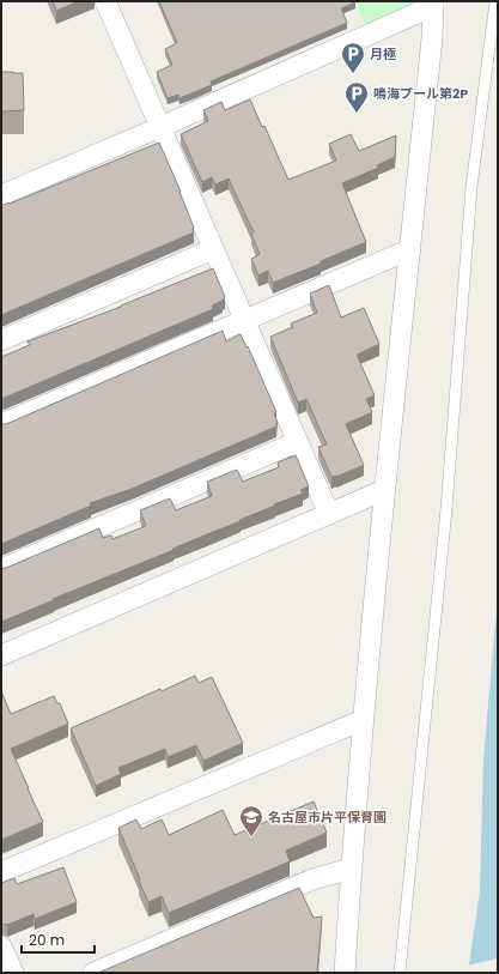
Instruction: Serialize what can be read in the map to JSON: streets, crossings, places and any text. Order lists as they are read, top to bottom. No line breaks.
{"places":{"parking":["月極","鳴海プール第2P"],"school or university":["名古屋市片平保育園"]},"scale_bar":"20 m"}
